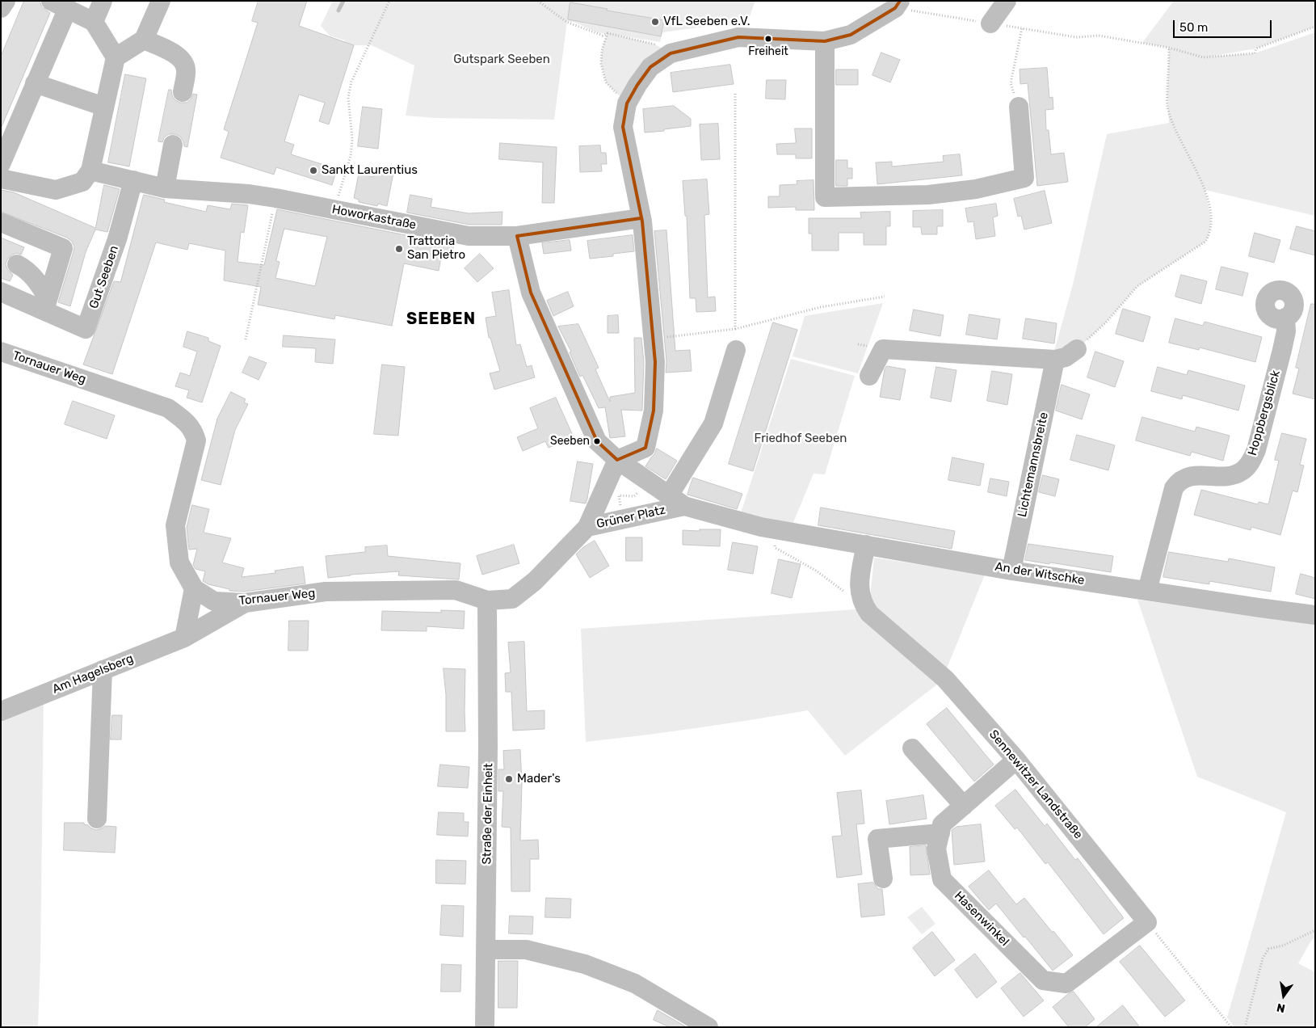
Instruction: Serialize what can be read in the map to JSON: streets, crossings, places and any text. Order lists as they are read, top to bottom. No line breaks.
{"streets":{"street":["Howorkastraße","Gut Seeben","Tornauer Weg","Hoppbergsblick","Lichtemannsbreite","Grüner Platz","An der Witschke","Am Hagelsberg","Sennewitzer Landstraße","Straße der Einheit","Hasenwinkel"]},"crossings":[["Tornauer Weg","Grüner Platz"],["Tornauer Weg","Am Hagelsberg"],["Tornauer Weg","Straße der Einheit"],["Hoppbergsblick","An der Witschke"],["Lichtemannsbreite","An der Witschke"],["Grüner Platz","An der Witschke"],["Sennewitzer Landstraße","Hasenwinkel"]],"districts":["SEEBEN"],"parks":["Gutspark Seeben","Friedhof Seeben"],"places":["VfL Seeben e.V.","Freiheit","Sankt Laurentius","Trattoria San Pietro","Seeben","Mader's"],"scale_bar":"50 m","north":"bottom"}
